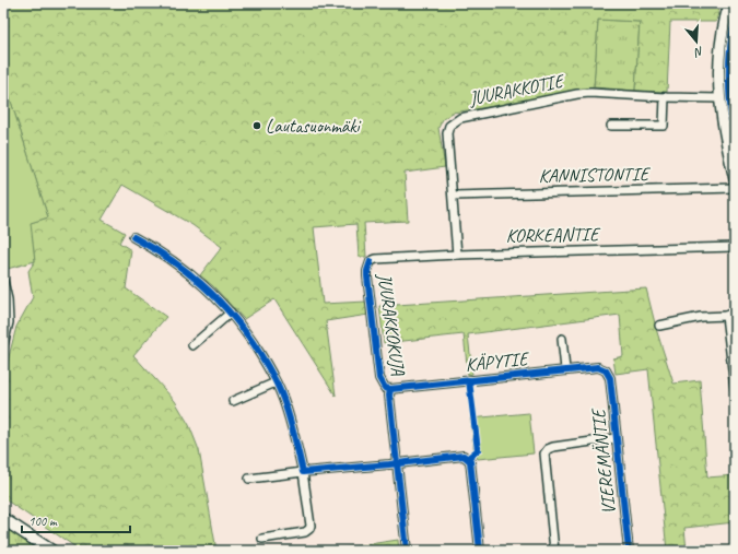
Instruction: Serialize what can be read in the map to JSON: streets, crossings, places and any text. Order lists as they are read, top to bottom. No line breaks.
{"streets":{"street":["JUURAKKOTIE","KANNISTONTIE","KORKEANTIE","JUURAKKOKUJA","KÄPYTIE","VIEREMÄNTIE"]},"crossings":[["JUURAKKOTIE","KANNISTONTIE"],["JUURAKKOTIE","KORKEANTIE"],["KORKEANTIE","JUURAKKOKUJA"],["JUURAKKOKUJA","KÄPYTIE"],["KÄPYTIE","VIEREMÄNTIE"]],"places":["Lautasuonmäki"],"scale_bar":"100 m","north":"bottom"}
